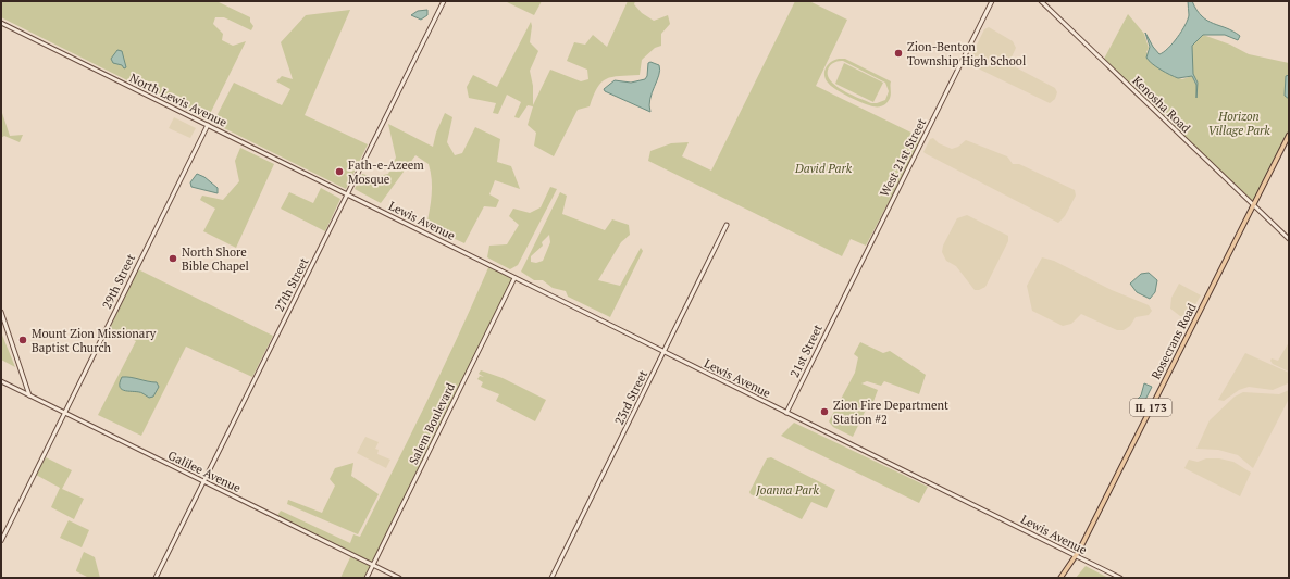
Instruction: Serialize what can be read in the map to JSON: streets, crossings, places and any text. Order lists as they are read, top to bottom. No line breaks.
{"streets":{"main road":["Rosecrans Road","IL 173"],"street":["North Lewis Avenue","Kenosha Road","West 21st Street","Lewis Avenue","29th Street","27th Street","21st Street","23rd Street","Salem Boulevard","Galilee Avenue"]},"crossings":[["North Lewis Avenue","Lewis Avenue"],["North Lewis Avenue","29th Street"],["North Lewis Avenue","27th Street"],["Kenosha Road","Rosecrans Road"],["West 21st Street","21st Street"],["Lewis Avenue","27th Street"],["Lewis Avenue","Rosecrans Road"],["Lewis Avenue","21st Street"],["Lewis Avenue","23rd Street"],["Lewis Avenue","IL 173"],["Lewis Avenue","Salem Boulevard"],["29th Street","Galilee Avenue"],["27th Street","Galilee Avenue"],["Rosecrans Road","IL 173"],["Salem Boulevard","Galilee Avenue"]],"parks":["Horizon Village Park","David Park","Joanna Park"],"places":["Zion-Benton Township High School","Fath-e-Azeem Mosque","North Shore Bible Chapel","Mount Zion Missionary Baptist Church","Zion Fire Department Station #2"]}
